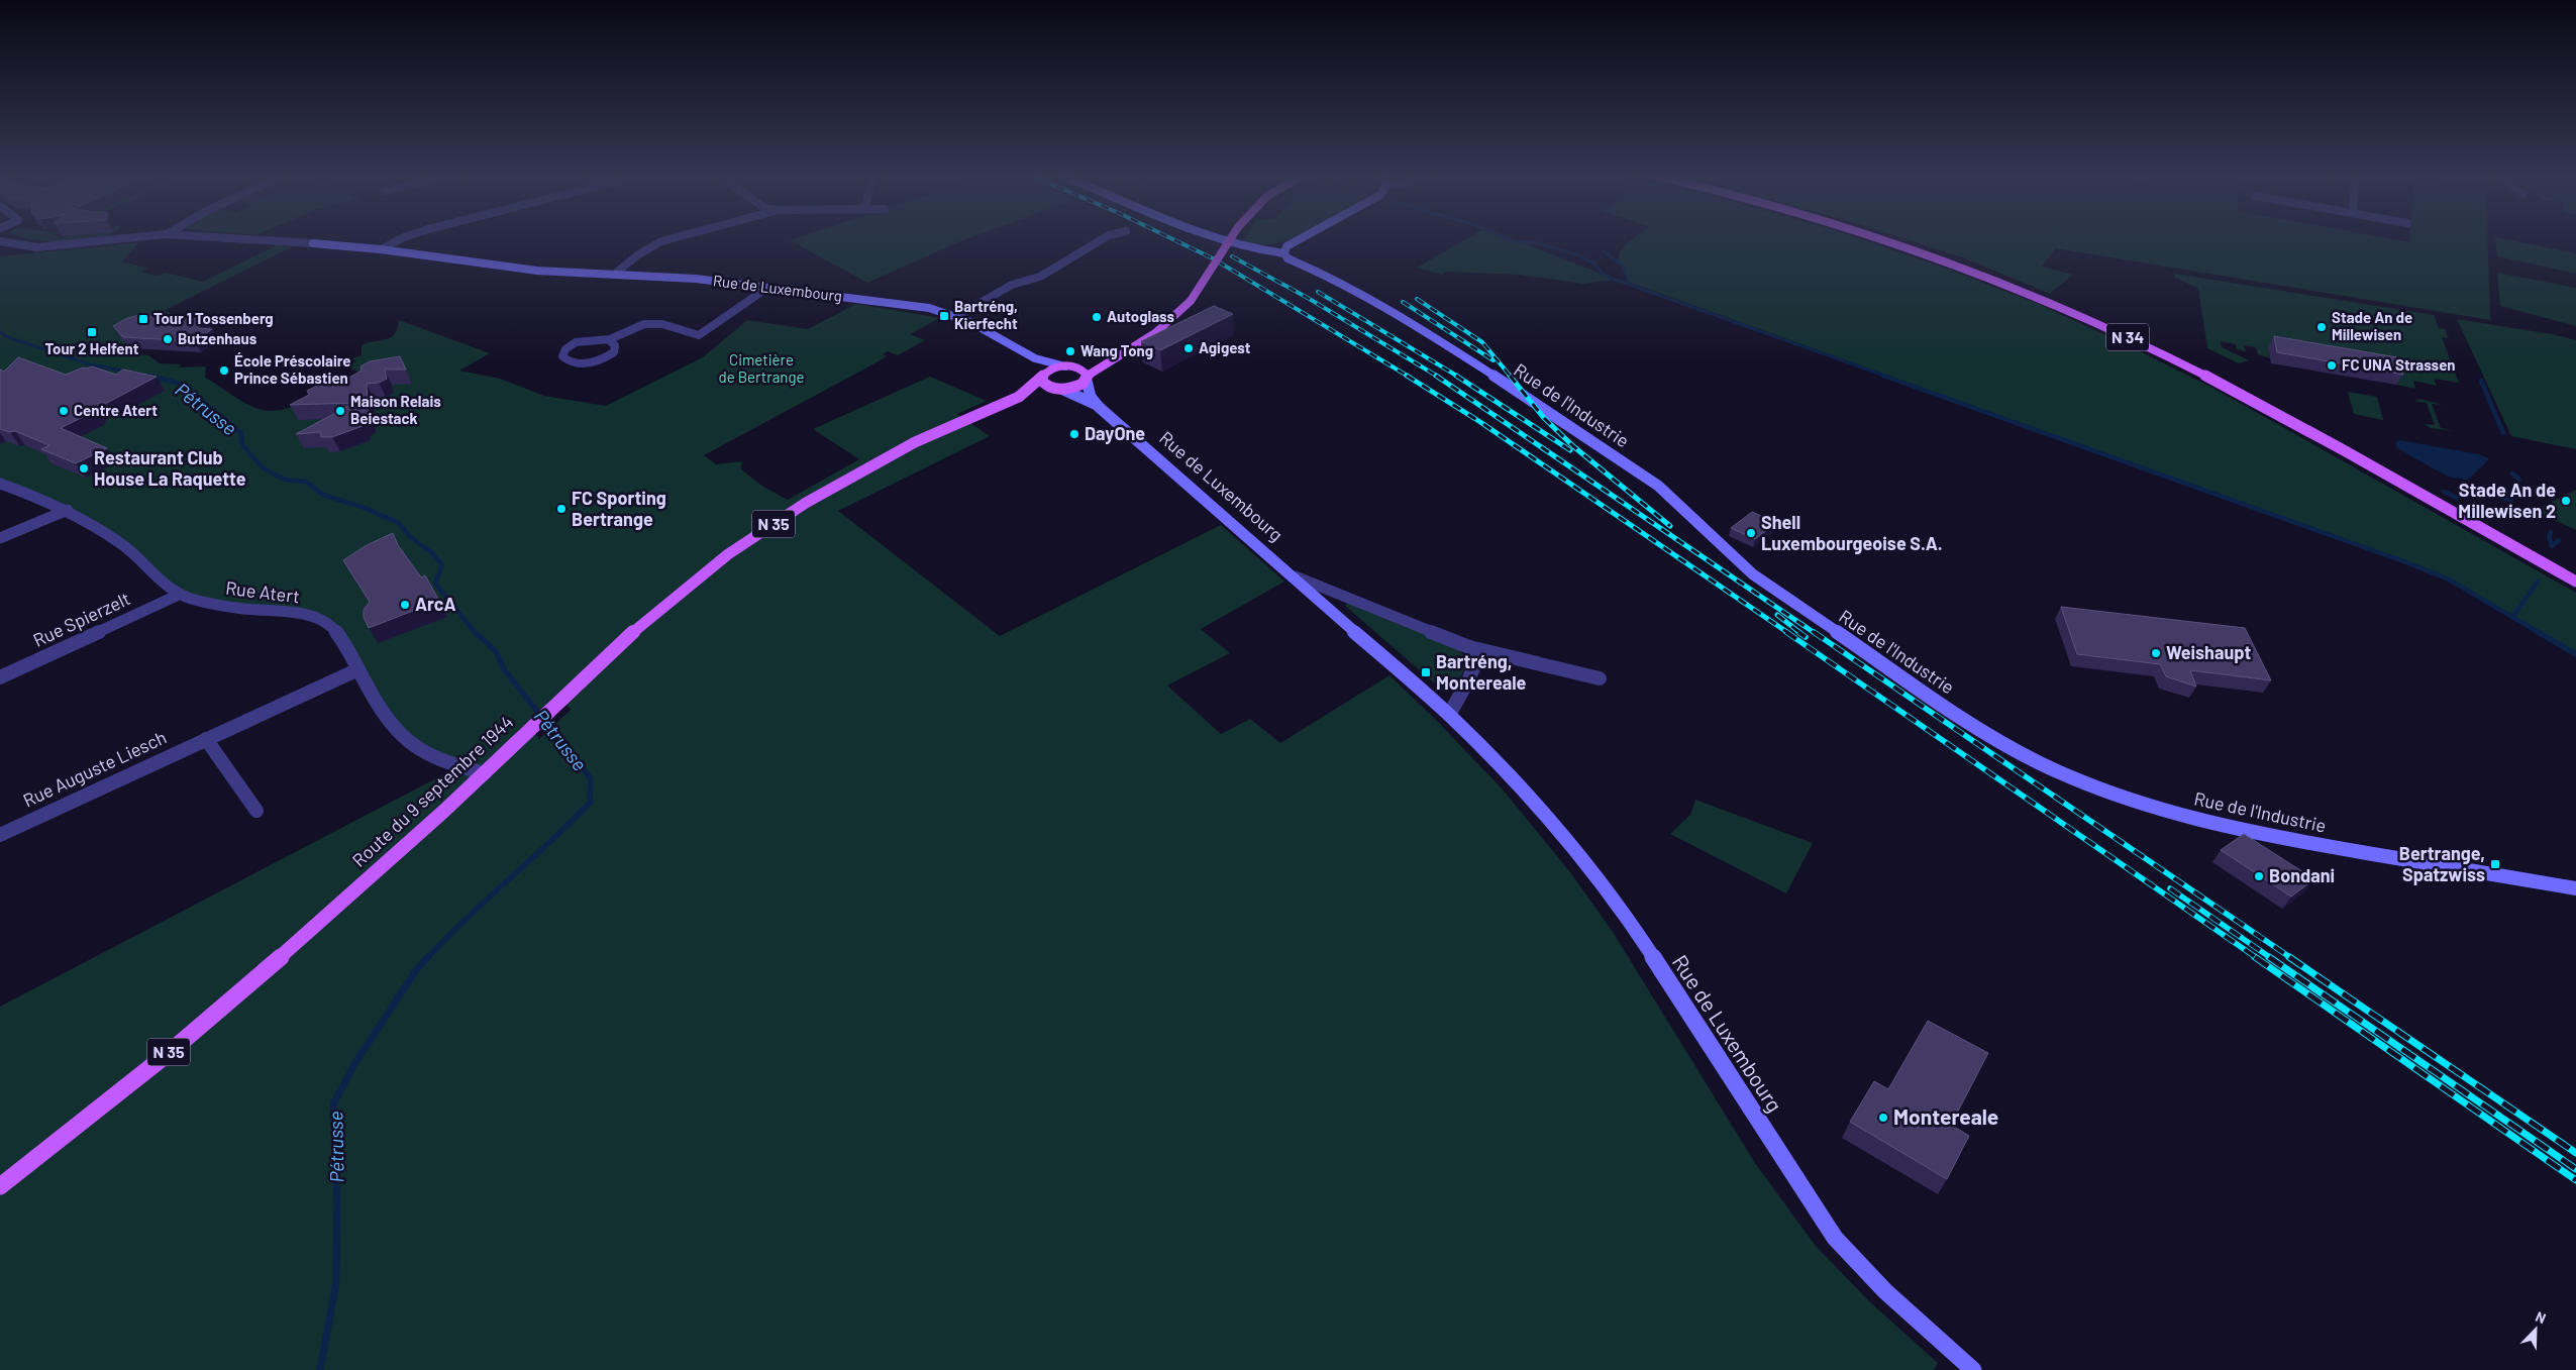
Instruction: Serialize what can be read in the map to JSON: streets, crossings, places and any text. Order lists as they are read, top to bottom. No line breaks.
{"streets":{"main road":["N 34","N 35","Route du 9 septembre 1944"],"street":["Rue de Luxembourg","Rue de l'Industrie","Rue Atert","Rue Spierzelt","Rue Auguste Liesch"]},"crossings":[["Rue de Luxembourg","Route du 9 septembre 1944"],["Rue Atert","Rue Spierzelt"],["Rue Atert","Rue Auguste Liesch"],["Rue Atert","Route du 9 septembre 1944"]],"water":["Pétrusse"],"parks":["Cimetière de Bertrange"],"places":{"transit":["Bartréng, Kierfecht","Tour 1 Tossenberg","Tour 2 Helfent","Bartréng, Montereale","Bertrange, Spatzwiss"],"other":["Autoglass","Stade An de Millewisen","Butzenhaus","Agigest","Wang Tong","FC UNA Strassen","École Préscolaire Prince Sébastien","Centre Atert","Maison Relais Beiestack","DayOne","Restaurant Club House La Raquette","Stade An de Millewisen 2","FC Sporting Bertrange","Shell Luxembourgeoise S.A.","ArcA","Weishaupt","Bondani","Montereale"]},"north":"top right"}
